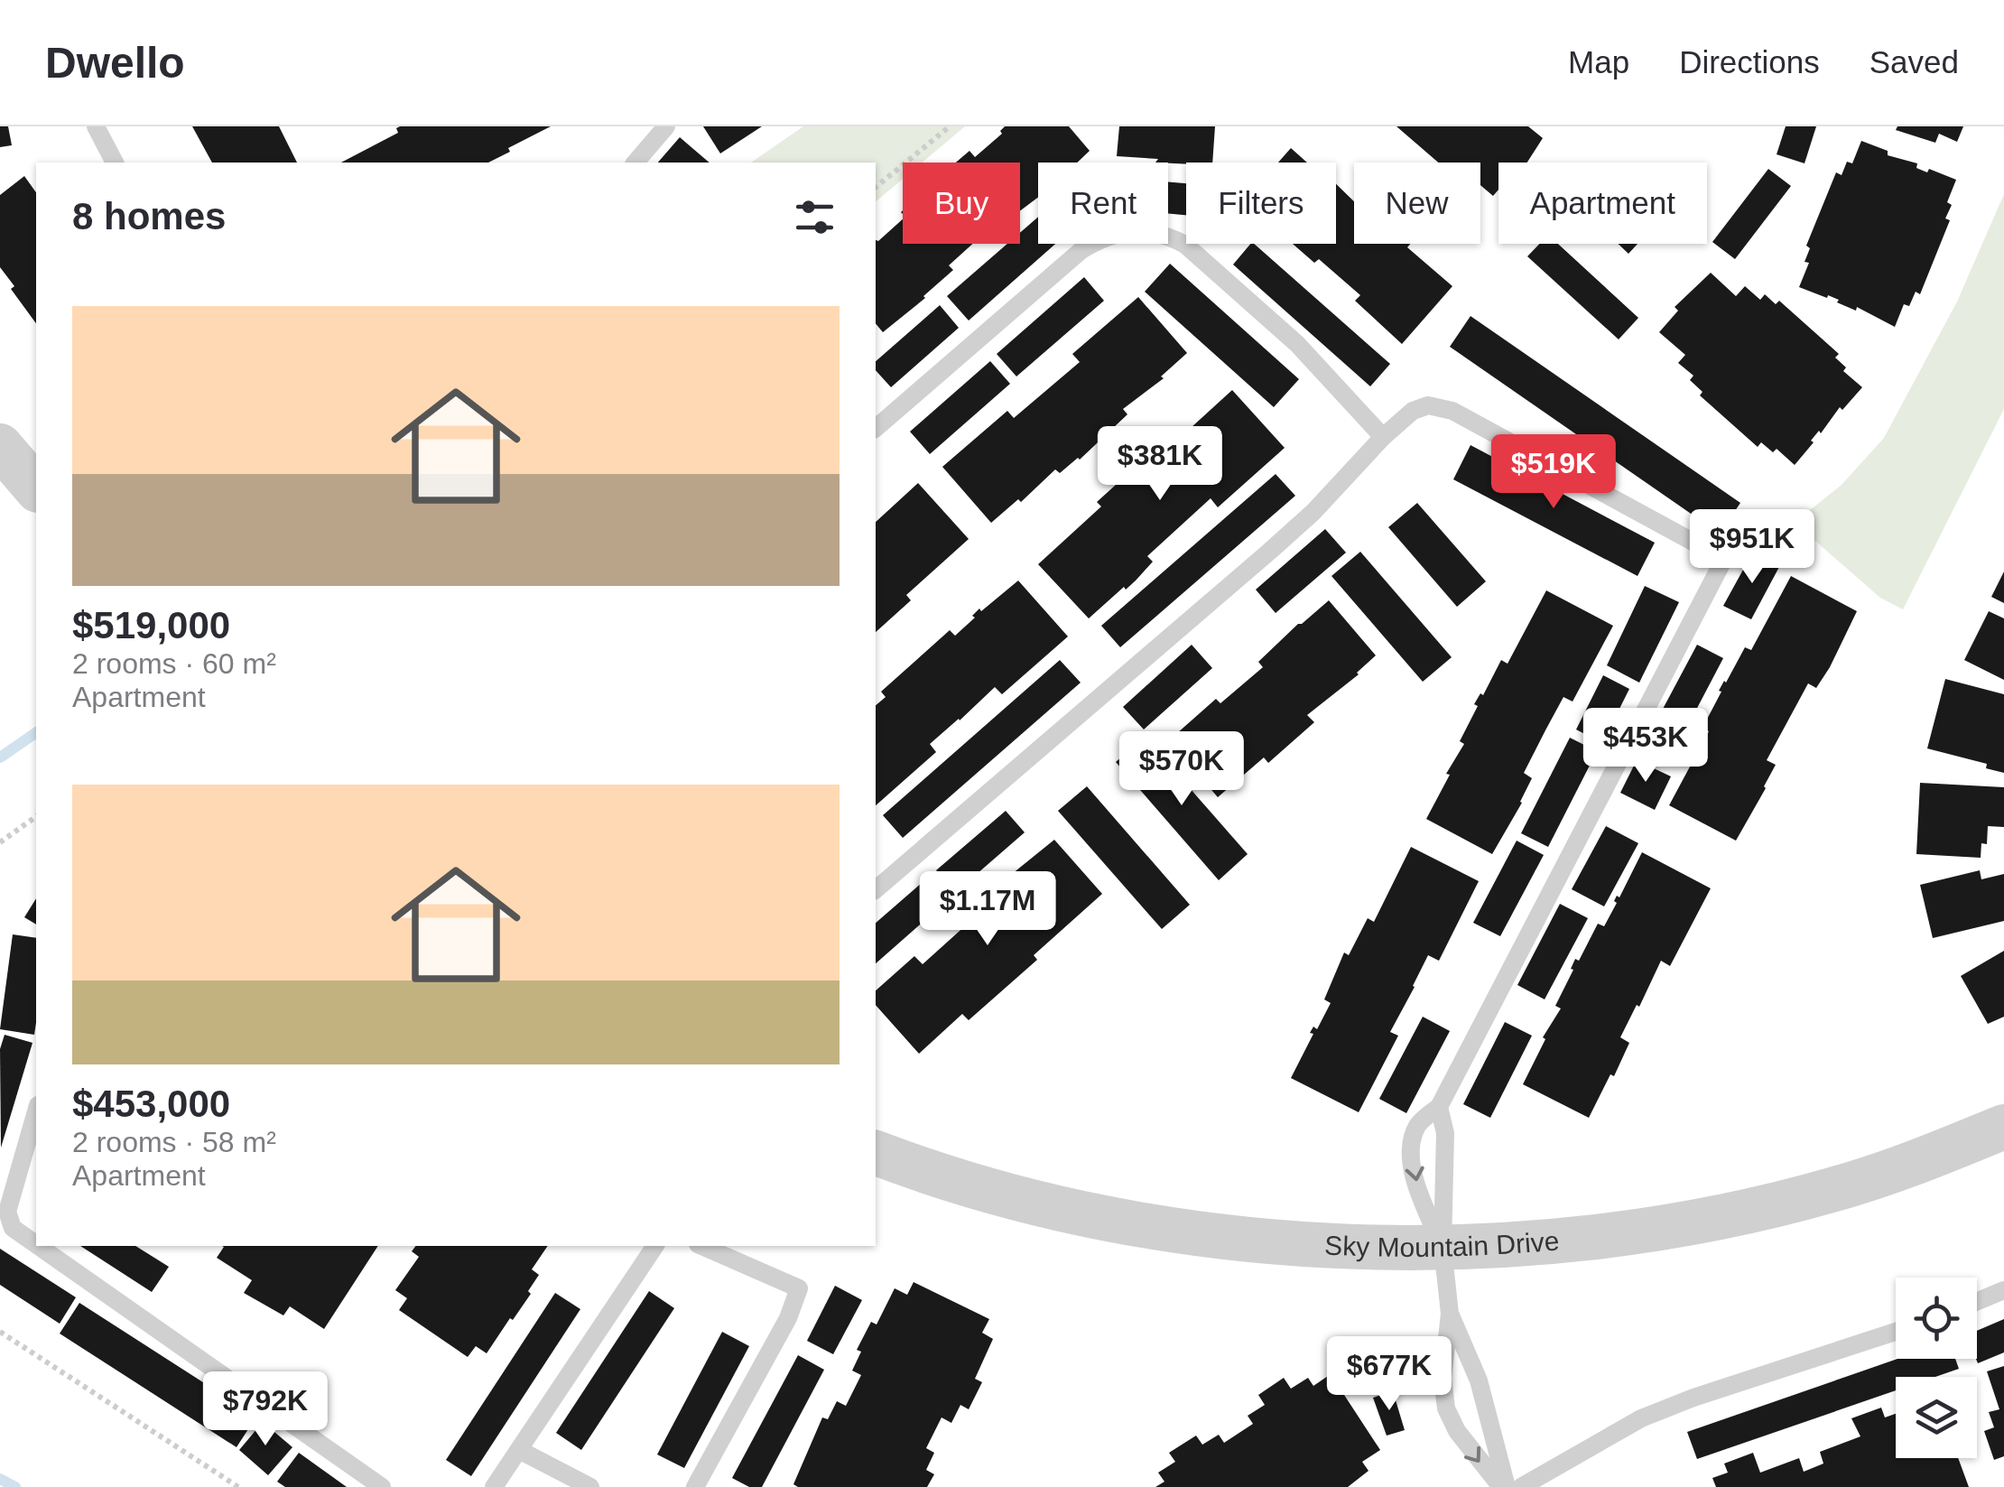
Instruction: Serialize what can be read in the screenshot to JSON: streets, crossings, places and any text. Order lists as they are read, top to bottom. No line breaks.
{"streets":{"street":["Sky Mountain Drive"]},"page":{"header":"Dwello","nav":["Map","Directions","Saved"],"chip":["Buy","Rent","Filters","New","Apartment"],"heading":"8 homes","list":[{"name":"$519,000","note":"2 rooms · 60 m² · Apartment"},{"name":"$453,000","note":"2 rooms · 58 m² · Apartment"}],"price":["$381K","$519K","$951K","$453K","$570K","$1.17M","$677K","$792K"]}}
